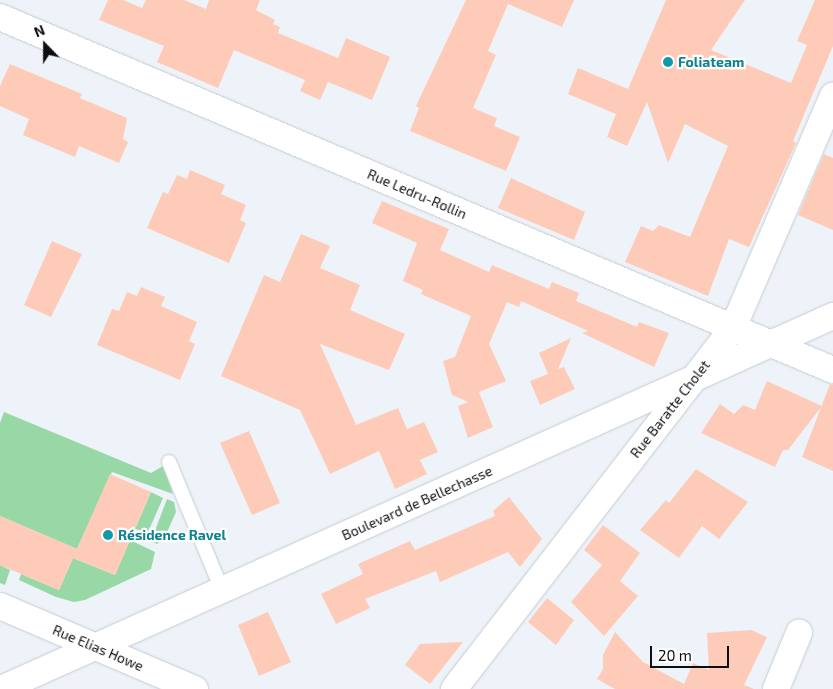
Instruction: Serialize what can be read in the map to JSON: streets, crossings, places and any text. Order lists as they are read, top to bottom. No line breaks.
{"streets":{"street":["Rue Ledru-Rollin","Rue Baratte Cholet","Boulevard de Bellechasse","Rue Elias Howe"]},"crossings":[["Rue Ledru-Rollin","Rue Baratte Cholet"],["Rue Ledru-Rollin","Boulevard de Bellechasse"],["Rue Baratte Cholet","Boulevard de Bellechasse"],["Boulevard de Bellechasse","Rue Elias Howe"]],"places":["Foliateam","Résidence Ravel"],"scale_bar":"20 m","north":"top"}
